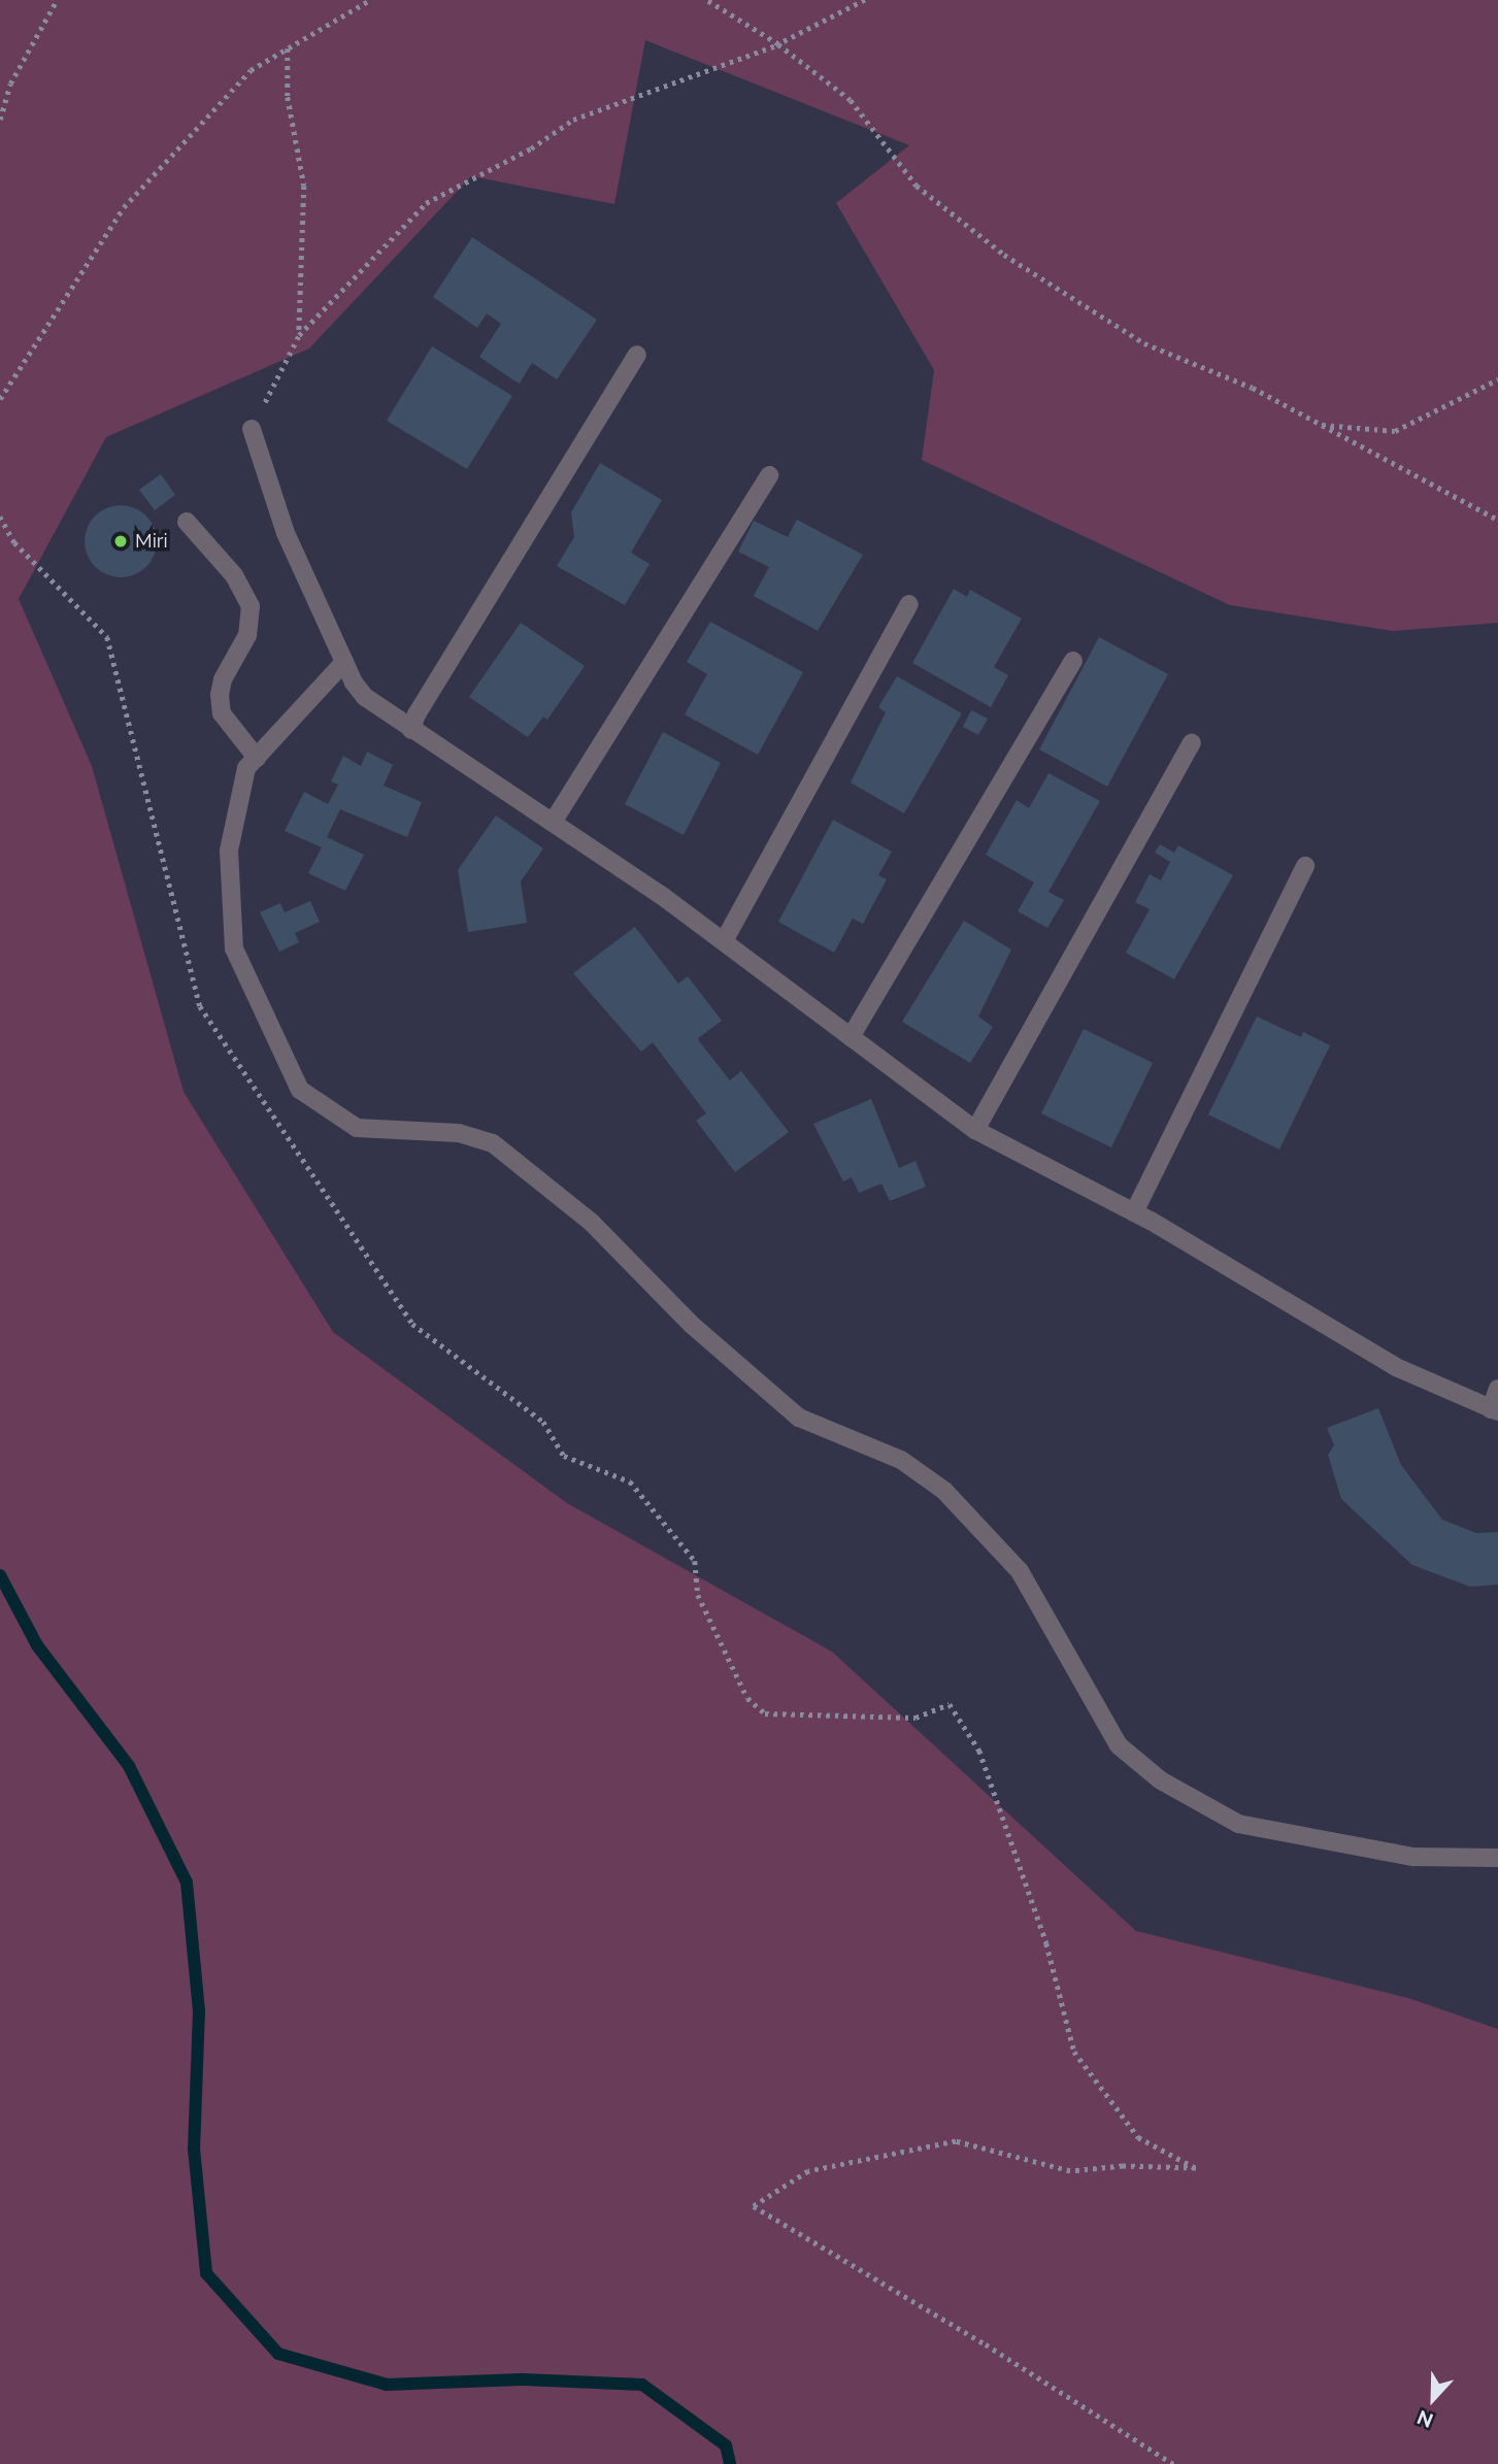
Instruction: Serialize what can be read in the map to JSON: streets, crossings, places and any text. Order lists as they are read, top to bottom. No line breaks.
{"places":["Miri"],"north":"bottom"}
